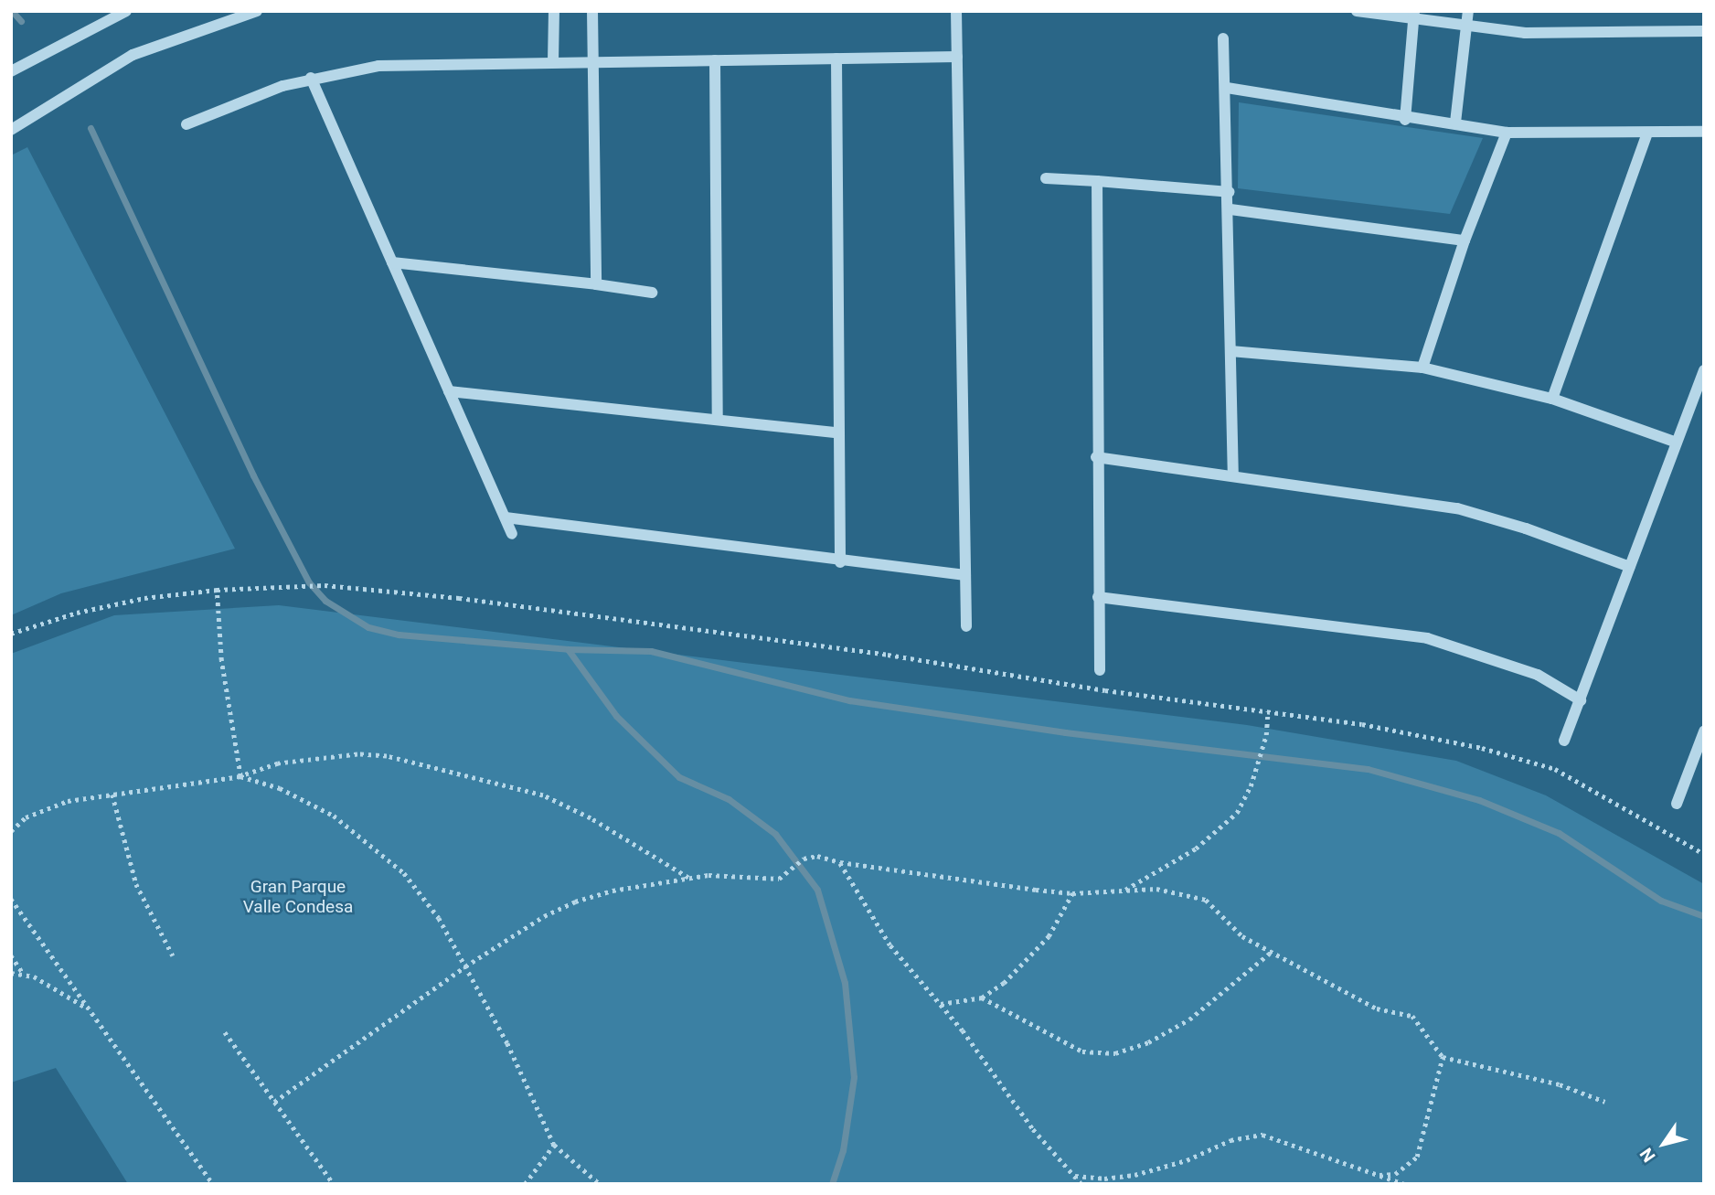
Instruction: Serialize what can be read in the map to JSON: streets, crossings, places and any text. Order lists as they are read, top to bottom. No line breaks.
{"parks":["Gran Parque Valle Condesa"],"north":"bottom left"}
